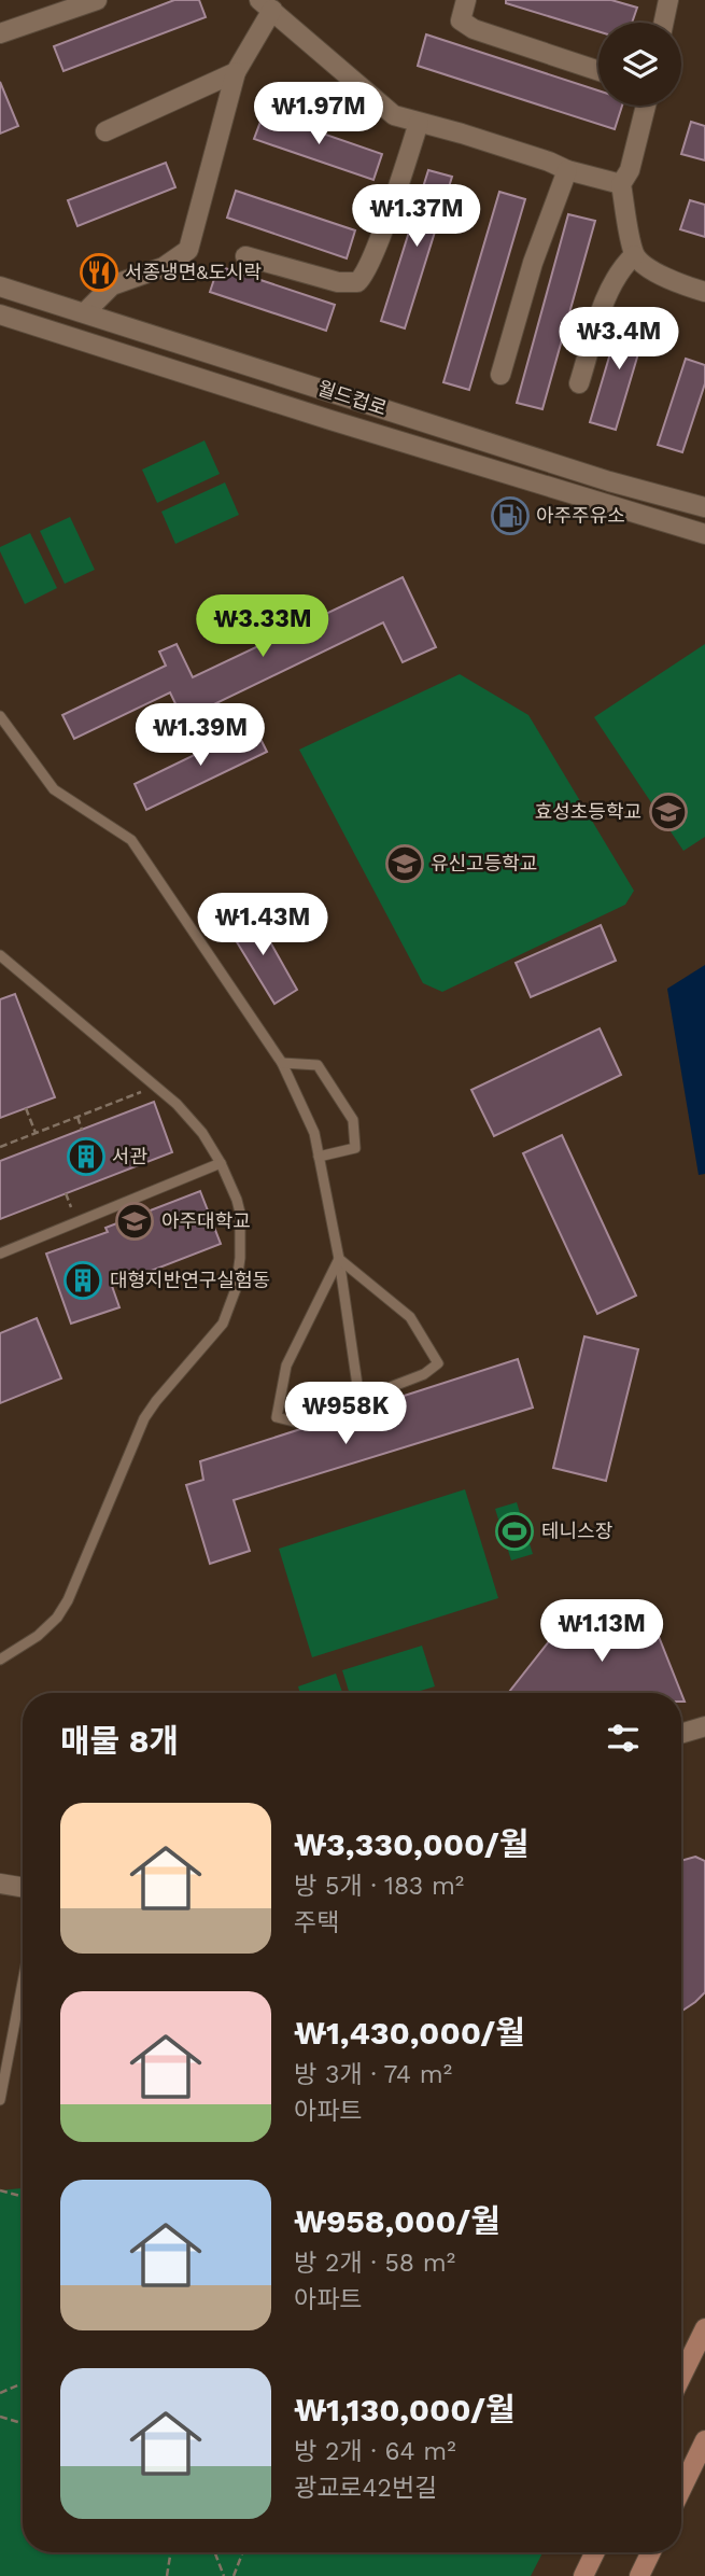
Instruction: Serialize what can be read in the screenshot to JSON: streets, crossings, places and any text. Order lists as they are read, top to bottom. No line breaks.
{"streets":{"street":["월드컵로"]},"places":{"restaurant":["서종냉면&도시락"],"fuel station":["아주주유소"],"school or university":["효성초등학교","유신고등학교","아주대학교"],"building":["서관","대형지반연구실험동"],"sports":["테니스장"]},"page":{"price":["₩1.97M","₩1.37M","₩3.4M","₩3.33M","₩1.39M","₩1.43M","₩958K","₩1.13M"],"heading":"매물 8개","list":[{"name":"₩3,330,000/월","note":"방 5개 · 183 m² · 주택"},{"name":"₩1,430,000/월","note":"방 3개 · 74 m² · 아파트"},{"name":"₩958,000/월","note":"방 2개 · 58 m² · 아파트"},{"name":"₩1,130,000/월","note":"방 2개 · 64 m² · 광교로42번길"}]}}
